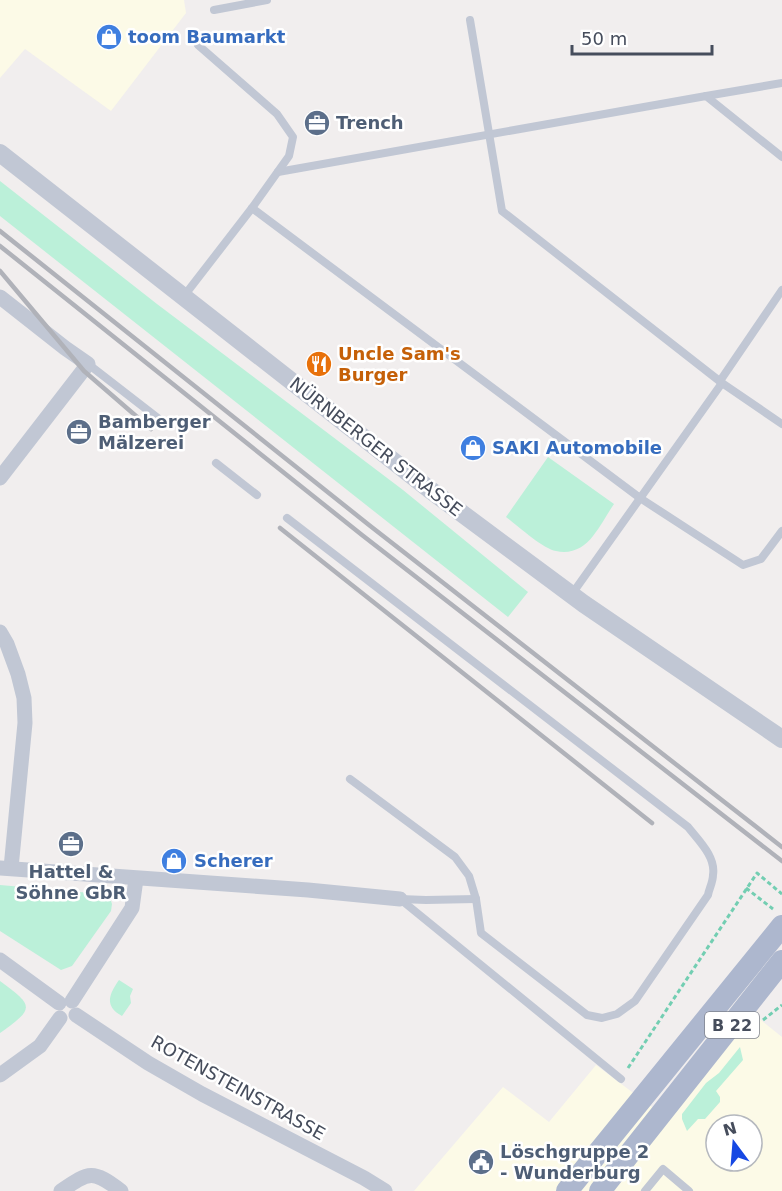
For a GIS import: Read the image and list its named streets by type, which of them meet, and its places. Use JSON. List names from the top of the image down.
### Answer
{
  "streets": {
    "main road": ["B 22"],
    "street": ["NÜRNBERGER STRASSE", "ROTENSTEINSTRASSE"]
  },
  "places": {
    "shop": ["toom Baumarkt", "SAKI Automobile", "Scherer"],
    "office": ["Trench", "Bamberger Mälzerei", "Hattel & Söhne GbR"],
    "restaurant": ["Uncle Sam's Burger"],
    "public building": ["Löschgruppe 2 - Wunderburg"]
  },
  "scale_bar": "50 m",
  "north": "top"
}
